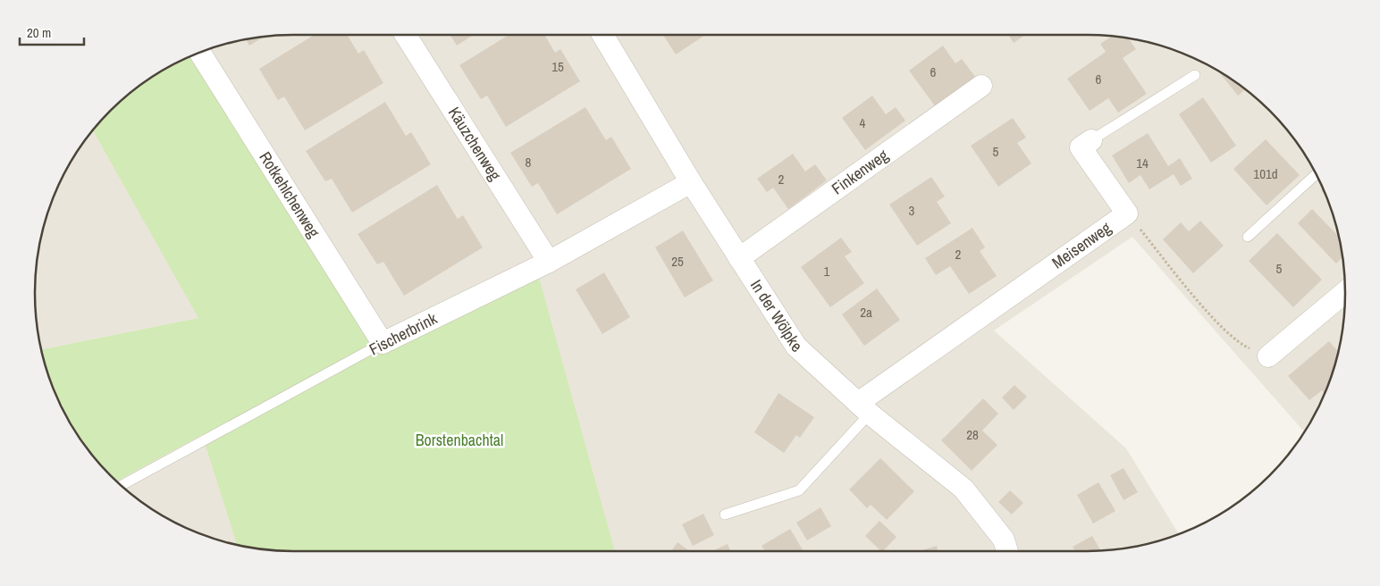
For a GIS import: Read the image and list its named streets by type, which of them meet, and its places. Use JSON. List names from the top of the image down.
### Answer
{
  "streets": {
    "street": [
      "Käuzchenweg",
      "Finkenweg",
      "Rotkehlchenweg",
      "Meisenweg",
      "In der Wölpke",
      "Fischerbrink"
    ]
  },
  "crossings": [
    ["Käuzchenweg", "Fischerbrink"],
    ["Finkenweg", "In der Wölpke"],
    ["Rotkehlchenweg", "Fischerbrink"],
    ["Meisenweg", "In der Wölpke"],
    ["In der Wölpke", "Fischerbrink"]
  ],
  "parks": ["Borstenbachtal"],
  "house_numbers": [
    "15",
    "6",
    "6",
    "4",
    "5",
    "8",
    "14",
    "101d",
    "2",
    "3",
    "2",
    "25",
    "5",
    "1",
    "2a",
    "28"
  ],
  "scale_bar": "20 m"
}
